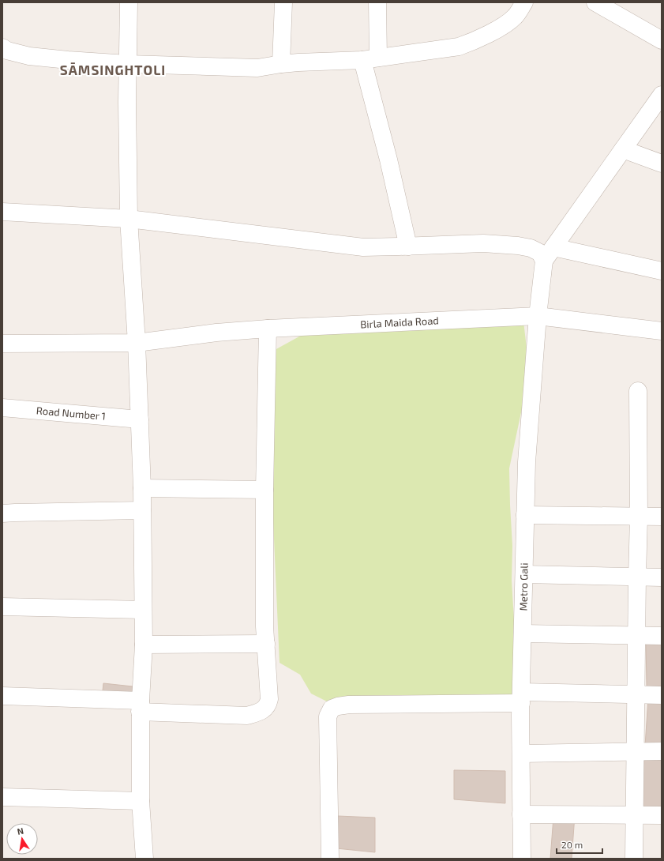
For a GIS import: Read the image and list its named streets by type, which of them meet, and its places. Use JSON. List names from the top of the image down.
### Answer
{
  "streets": {
    "street": ["Birla Maida Road", "Road Number 1", "Metro Gali"]
  },
  "crossings": [
    ["Birla Maida Road", "Metro Gali"]
  ],
  "districts": ["SĀMSINGHTOLI"],
  "scale_bar": "20 m",
  "north": "top"
}
